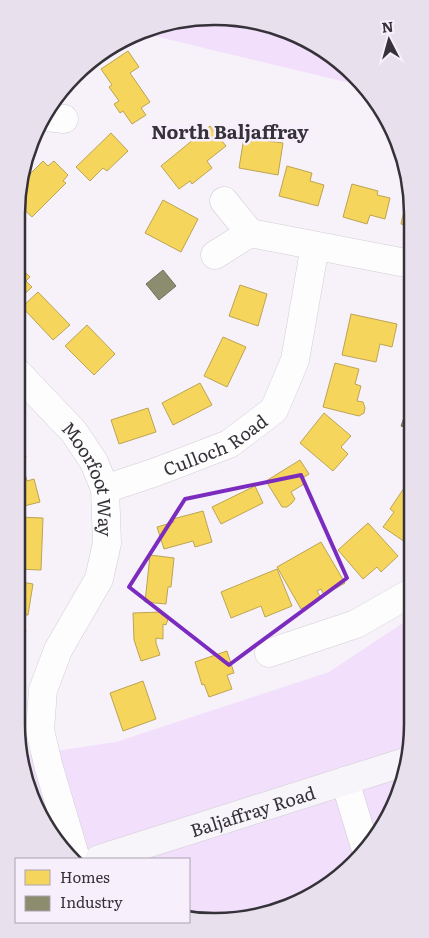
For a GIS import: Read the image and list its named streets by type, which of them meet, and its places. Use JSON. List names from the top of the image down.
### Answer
{
  "streets": {
    "main road": ["Baljaffray Road"],
    "street": ["Culloch Road", "Moorfoot Way"]
  },
  "crossings": [
    ["Culloch Road", "Moorfoot Way"]
  ],
  "districts": ["North Baljaffray"],
  "legend": ["Homes", "Industry"],
  "north": "top"
}
